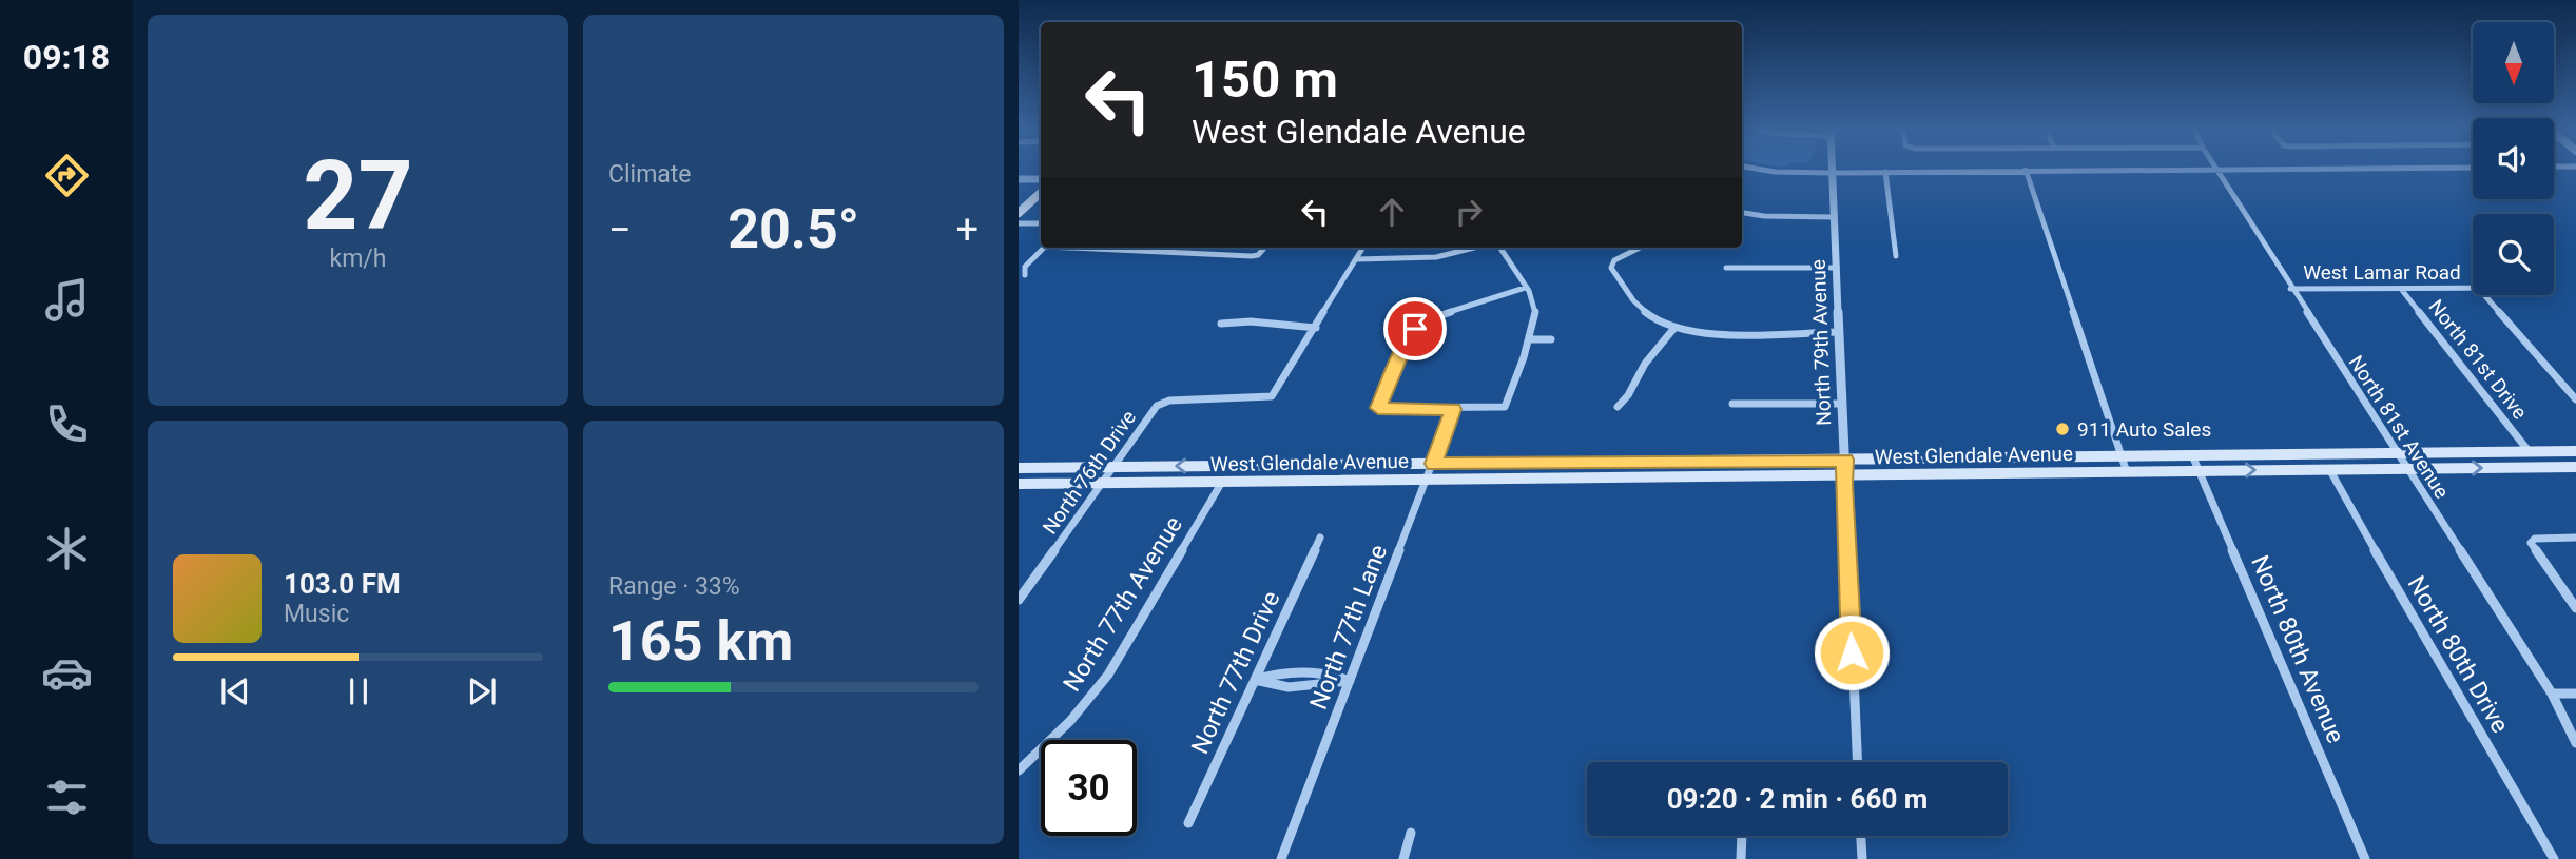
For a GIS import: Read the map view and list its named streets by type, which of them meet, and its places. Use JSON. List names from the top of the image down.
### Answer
{
  "streets": {
    "main road": ["West Glendale Avenue"],
    "street": [
      "West Lamar Road",
      "North 79th Avenue",
      "North 81st Drive",
      "North 81st Avenue",
      "North 76th Drive",
      "North 77th Avenue",
      "North 77th Lane",
      "North 80th Avenue",
      "North 80th Drive",
      "North 77th Drive"
    ]
  },
  "crossings": [
    ["West Lamar Road", "North 81st Drive"],
    ["West Lamar Road", "North 81st Avenue"],
    ["North 79th Avenue", "West Glendale Avenue"],
    ["North 81st Drive", "West Glendale Avenue"],
    ["North 81st Avenue", "West Glendale Avenue"],
    ["West Glendale Avenue", "North 76th Drive"],
    ["West Glendale Avenue", "North 77th Avenue"],
    ["West Glendale Avenue", "North 77th Lane"],
    ["West Glendale Avenue", "North 80th Avenue"],
    ["West Glendale Avenue", "North 80th Drive"]
  ],
  "places": ["911 Auto Sales"],
  "north": "bottom",
  "page": {
    "tabs": "09:18",
    "tile": [
      ["27", "km/h"],
      "Climate",
      ["Range · 33%", "165 km"]
    ],
    "turn": ["150 m", "West Glendale Avenue"],
    "heat": ["−", "20.5°", "+"],
    "song": ["103.0 FM", "Music"],
    "limit": "30",
    "trip": "09:20 · 2 min · 660 m"
  }
}
